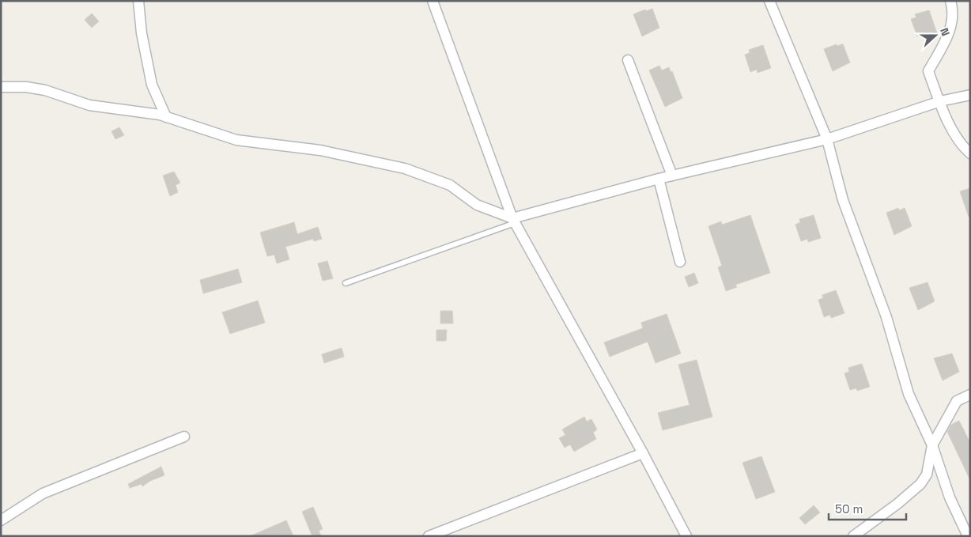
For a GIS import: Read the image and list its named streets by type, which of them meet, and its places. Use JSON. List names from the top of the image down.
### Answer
{
  "scale_bar": "50 m",
  "north": "right"
}
